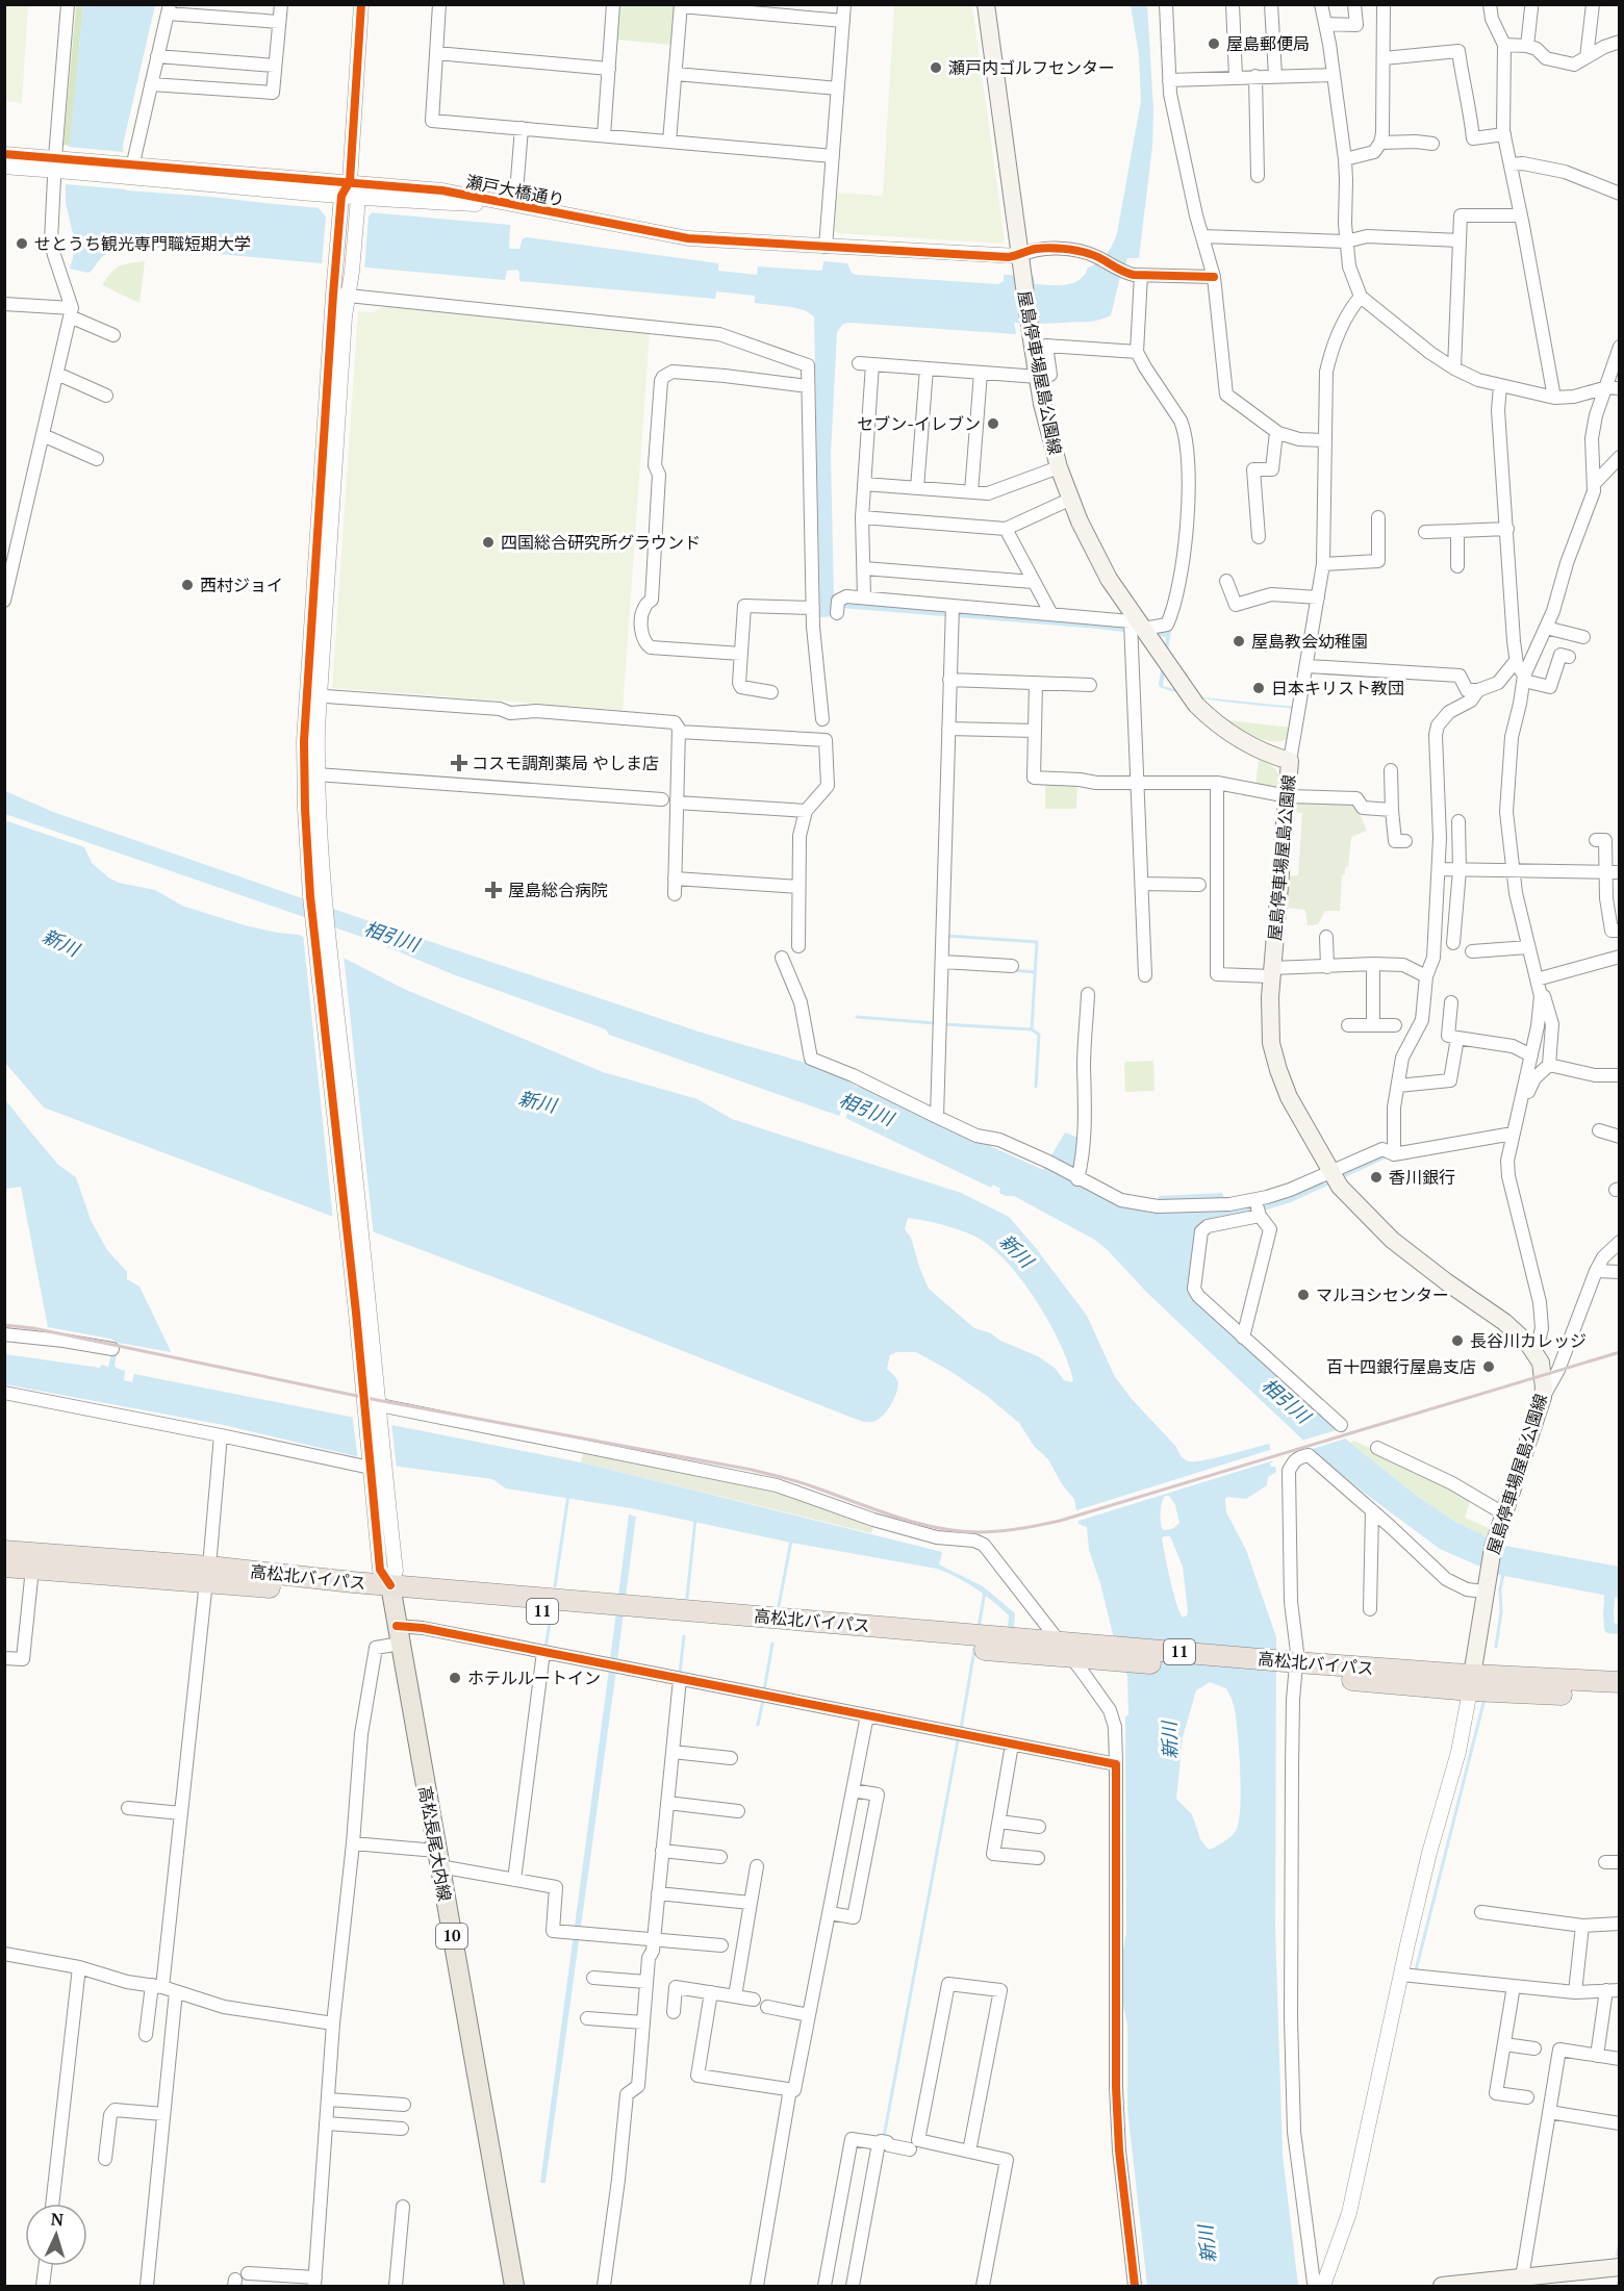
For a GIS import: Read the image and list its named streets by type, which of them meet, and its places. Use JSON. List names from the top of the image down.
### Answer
{
  "streets": {
    "highway": ["高松北バイパス", "11"],
    "main road": ["屋島停車場屋島公園線", "高松長尾大内線", "10"],
    "street": ["瀬戸大橋通り"]
  },
  "crossings": [
    ["瀬戸大橋通り", "屋島停車場屋島公園線"],
    ["屋島停車場屋島公園線", "高松北バイパス"],
    ["高松北バイパス", "高松長尾大内線"]
  ],
  "water": ["相引川", "新川"],
  "places": {
    "other": [
      "屋島郵便局",
      "瀬戸内ゴルフセンター",
      "せとうち観光専門職短期大学",
      "セブン-イレブン",
      "四国総合研究所グラウンド",
      "西村ジョイ",
      "屋島教会幼稚園",
      "日本キリスト教団",
      "香川銀行",
      "マルヨシセンター",
      "長谷川カレッジ",
      "百十四銀行屋島支店",
      "ホテルルートイン"
    ],
    "health": ["コスモ調剤薬局 やしま店", "屋島総合病院"]
  },
  "north": "top"
}
